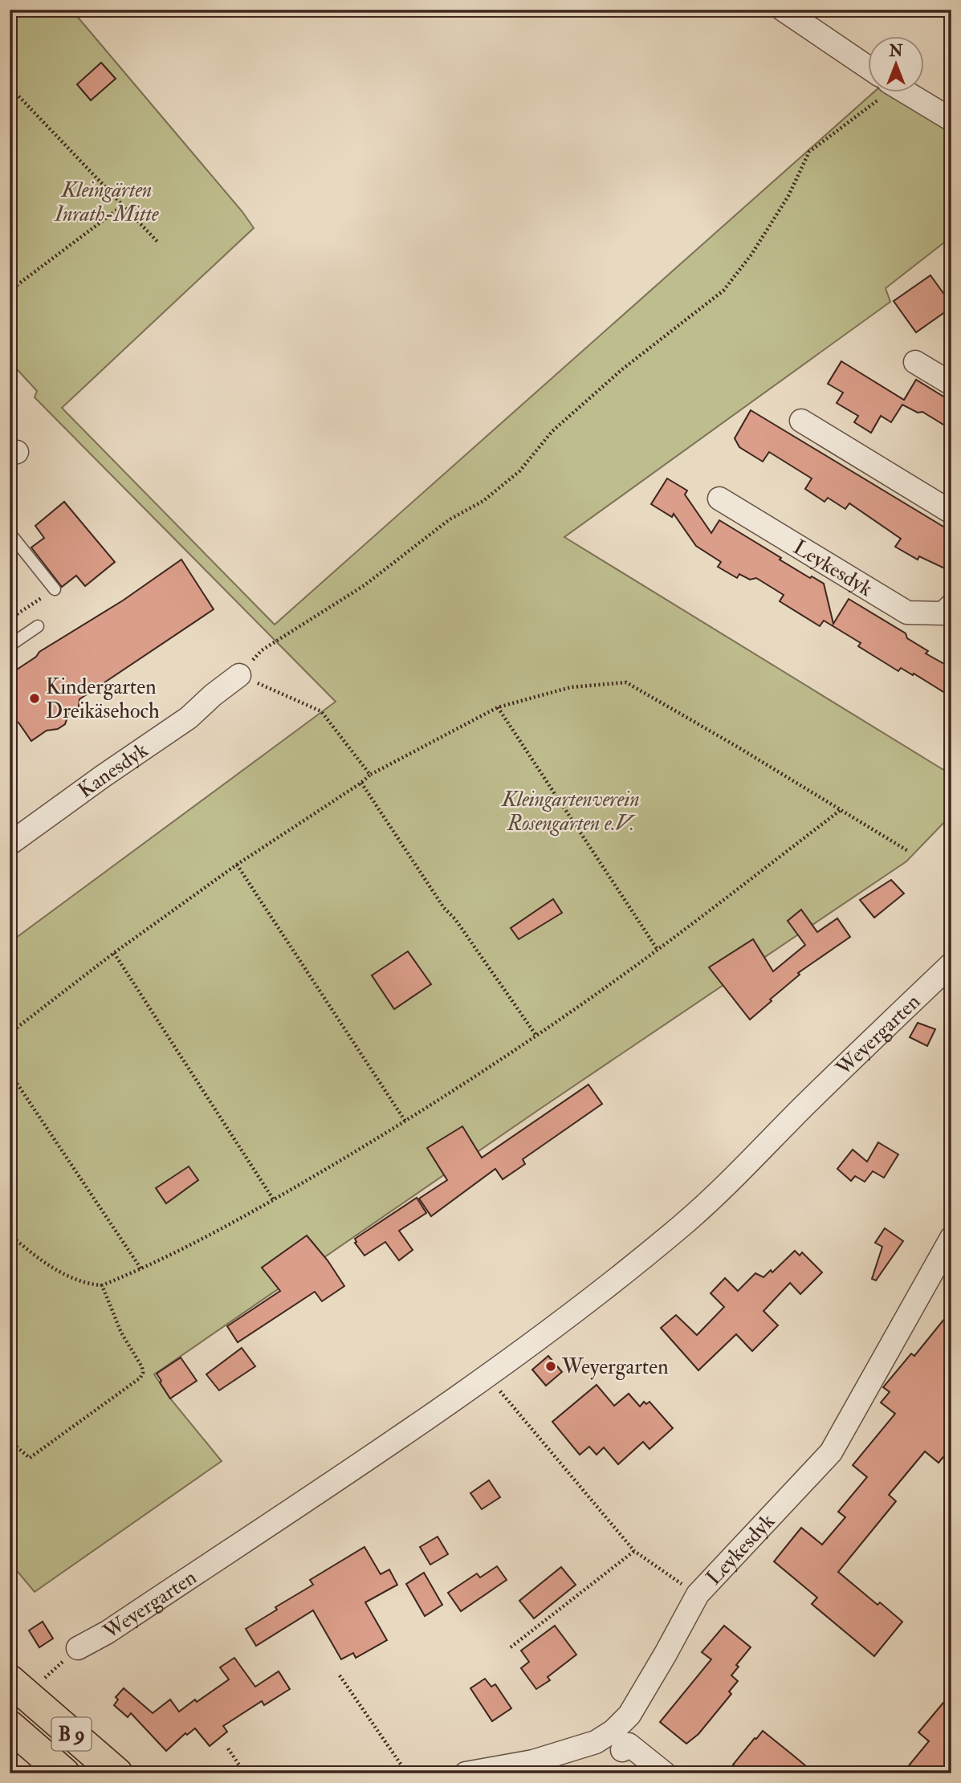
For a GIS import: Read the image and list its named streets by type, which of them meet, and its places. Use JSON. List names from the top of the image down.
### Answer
{
  "streets": {
    "main road": ["B 9"],
    "street": ["Leykesdyk", "Kanesdyk", "Weyergarten"]
  },
  "parks": ["Kleingärten Inrath-Mitte", "Kleingartenverein Rosengarten e.V."],
  "places": ["Kindergarten Dreikäsehoch", "Weyergarten"],
  "north": "top"
}
